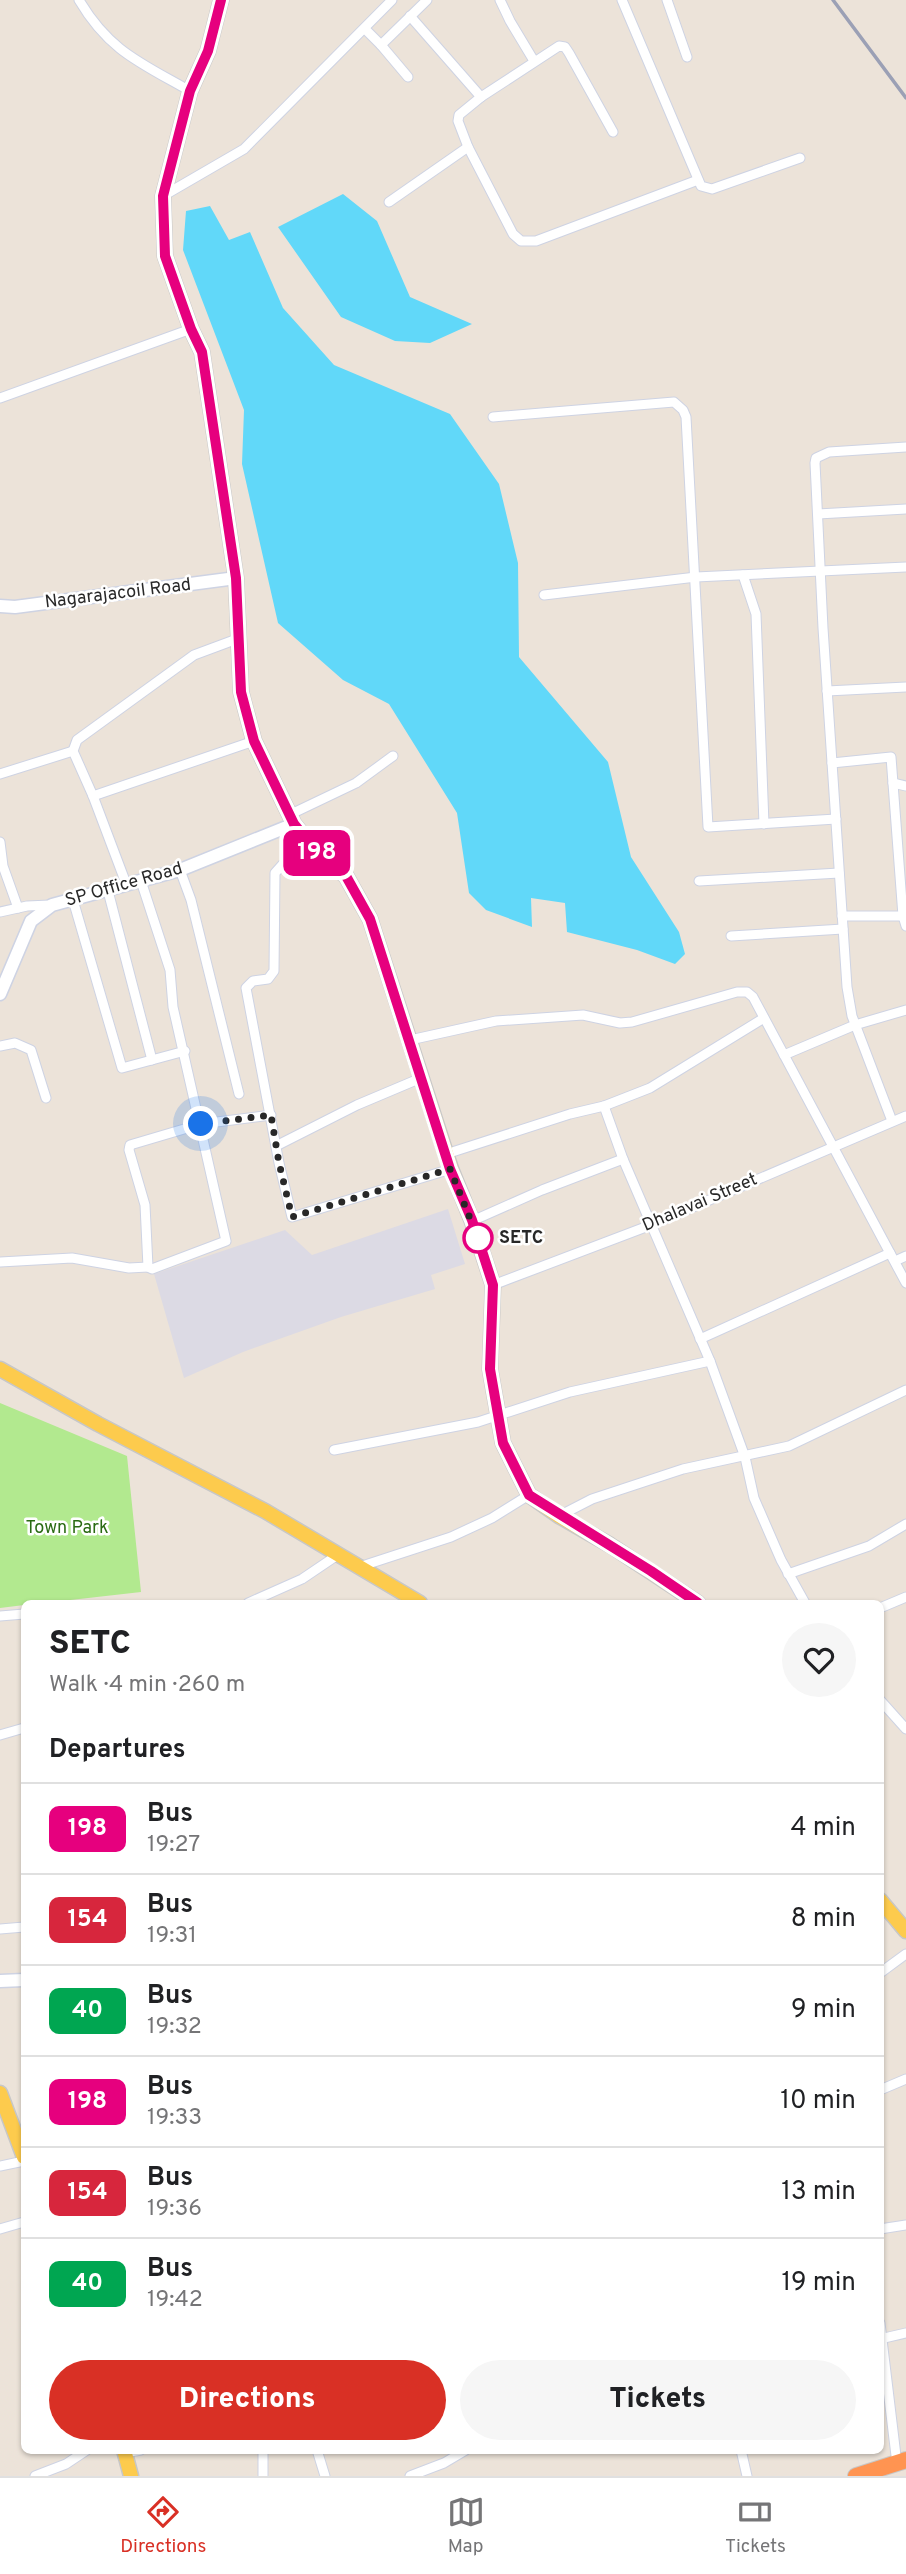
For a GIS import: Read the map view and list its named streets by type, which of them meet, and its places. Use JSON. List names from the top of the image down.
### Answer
{
  "streets": {
    "street": ["Nagarajacoil Road", "SP Office Road", "Dhalavai Street"]
  },
  "parks": ["Town Park"],
  "places": ["SETC"],
  "lines": ["bus line 198"],
  "page": {
    "on_map": "198",
    "heading": [
      ["SETC", "Walk · 4 min · 260 m"],
      "Departures"
    ],
    "list": [
      {
        "mark": "198",
        "name": "Bus",
        "note": "19:27",
        "value": "4 min"
      },
      {
        "mark": "154",
        "name": "Bus",
        "note": "19:31",
        "value": "8 min"
      },
      {
        "mark": "40",
        "name": "Bus",
        "note": "19:32",
        "value": "9 min"
      },
      {
        "mark": "198",
        "name": "Bus",
        "note": "19:33",
        "value": "10 min"
      },
      {
        "mark": "154",
        "name": "Bus",
        "note": "19:36",
        "value": "13 min"
      },
      {
        "mark": "40",
        "name": "Bus",
        "note": "19:42",
        "value": "19 min"
      }
    ],
    "buttons": ["Directions", "Tickets"],
    "tabs": ["Directions", "Map", "Tickets"]
  }
}
